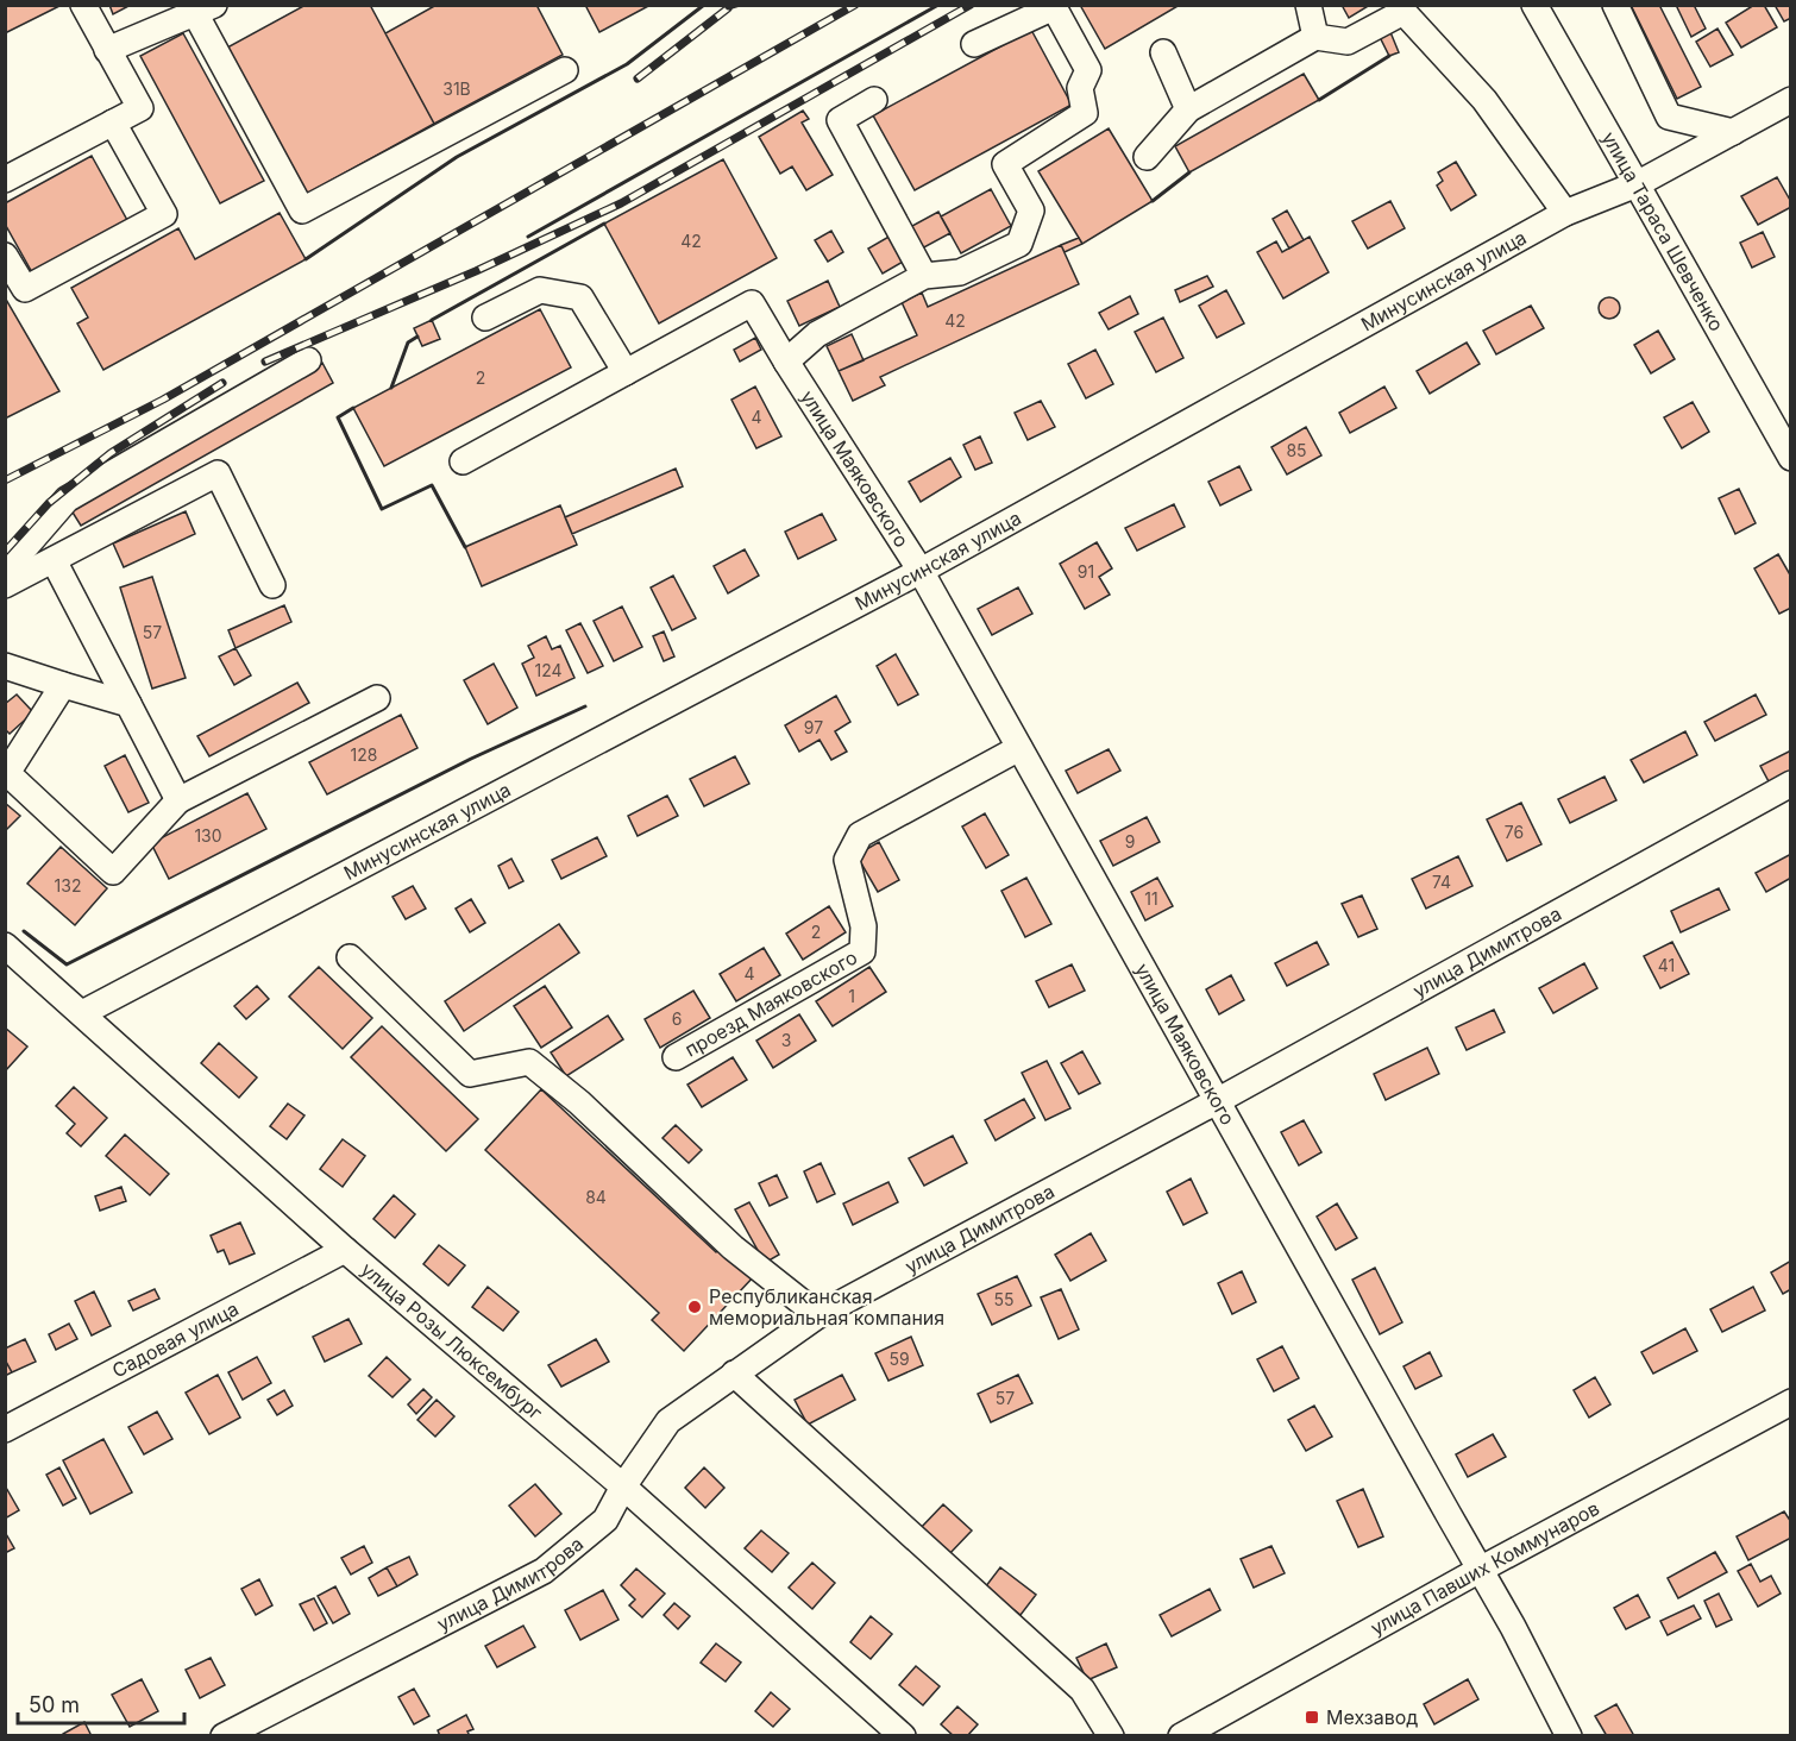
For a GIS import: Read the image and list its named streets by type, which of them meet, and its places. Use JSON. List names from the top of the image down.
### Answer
{
  "streets": {
    "street": [
      "улица Тараса Шевченко",
      "Минусинская улица",
      "улица Маяковского",
      "улица Димитрова",
      "проезд Маяковского",
      "Садовая улица",
      "улица Розы Люксембург",
      "улица Павших Коммунаров"
    ]
  },
  "crossings": [
    ["улица Тараса Шевченко", "Минусинская улица"],
    ["Минусинская улица", "улица Маяковского"],
    ["Минусинская улица", "улица Розы Люксембург"],
    ["улица Маяковского", "улица Димитрова"],
    ["улица Маяковского", "проезд Маяковского"],
    ["улица Маяковского", "улица Павших Коммунаров"],
    ["улица Димитрова", "улица Розы Люксембург"],
    ["Садовая улица", "улица Розы Люксембург"]
  ],
  "places": {
    "other": ["Республиканская мемориальная компания"],
    "transit": ["Мехзавод"]
  },
  "house_numbers": [
    "31В",
    "42",
    "42",
    "2",
    "4",
    "85",
    "91",
    "57",
    "124",
    "97",
    "128",
    "76",
    "130",
    "9",
    "74",
    "132",
    "11",
    "2",
    "41",
    "4",
    "1",
    "6",
    "3",
    "84",
    "55",
    "59",
    "57"
  ],
  "scale_bar": "50 m"
}
